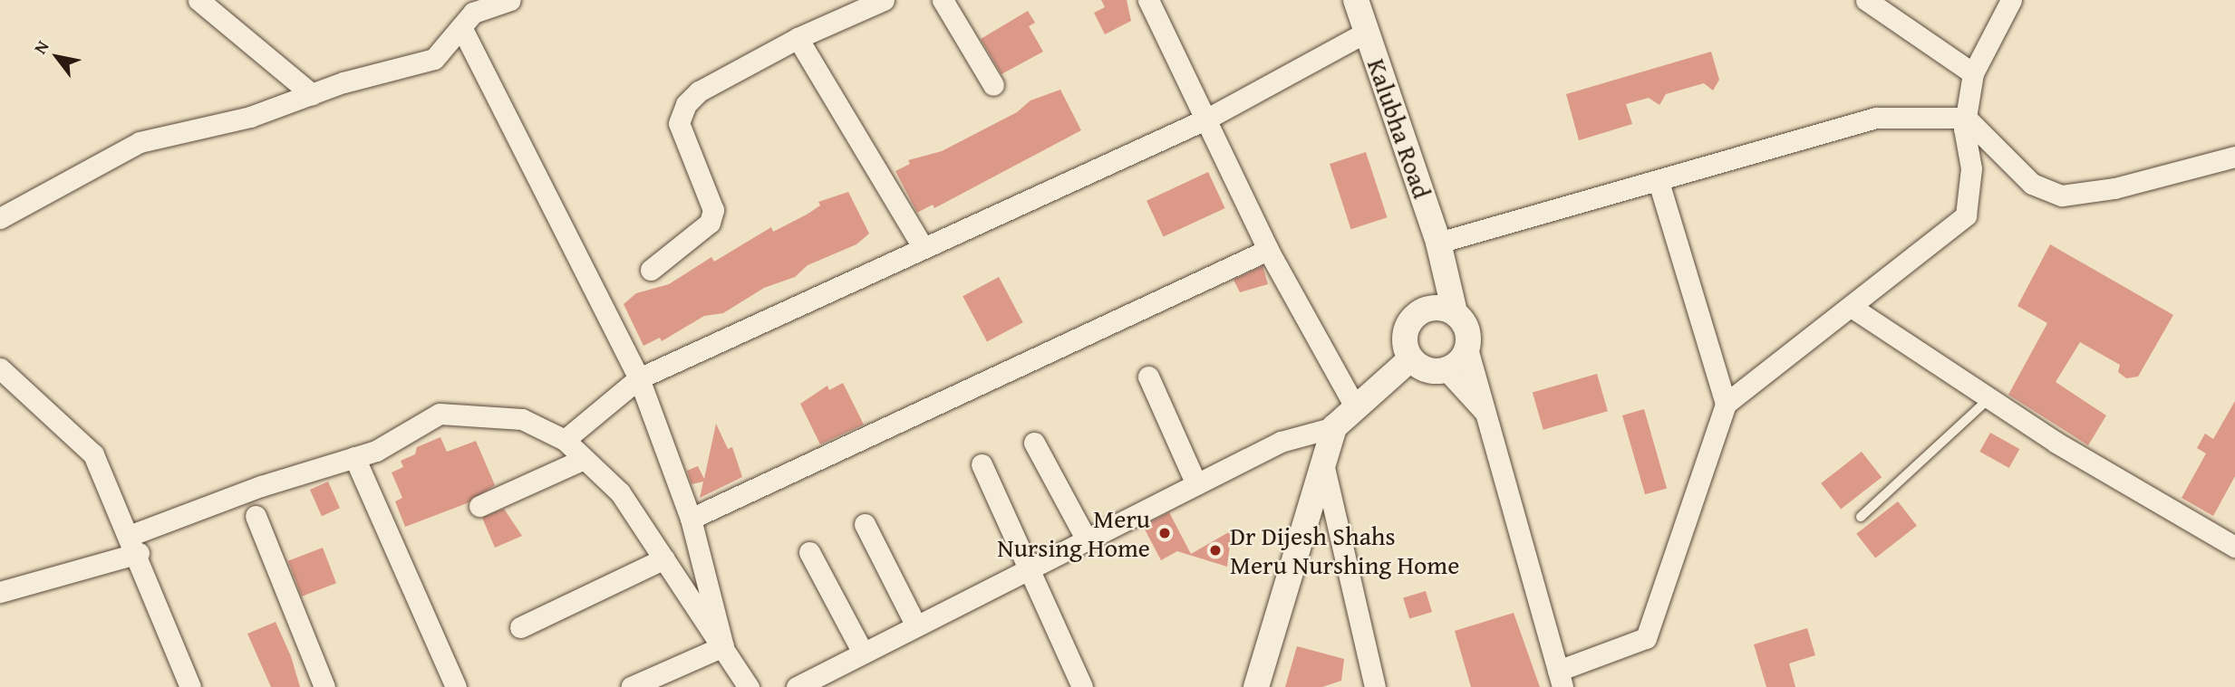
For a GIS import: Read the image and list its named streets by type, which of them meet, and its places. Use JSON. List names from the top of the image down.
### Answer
{
  "streets": {
    "street": ["Kalubha Road"]
  },
  "places": ["Meru Nursing Home", "Dr Dijesh Shahs Meru Nurshing Home"],
  "north": "top left"
}
